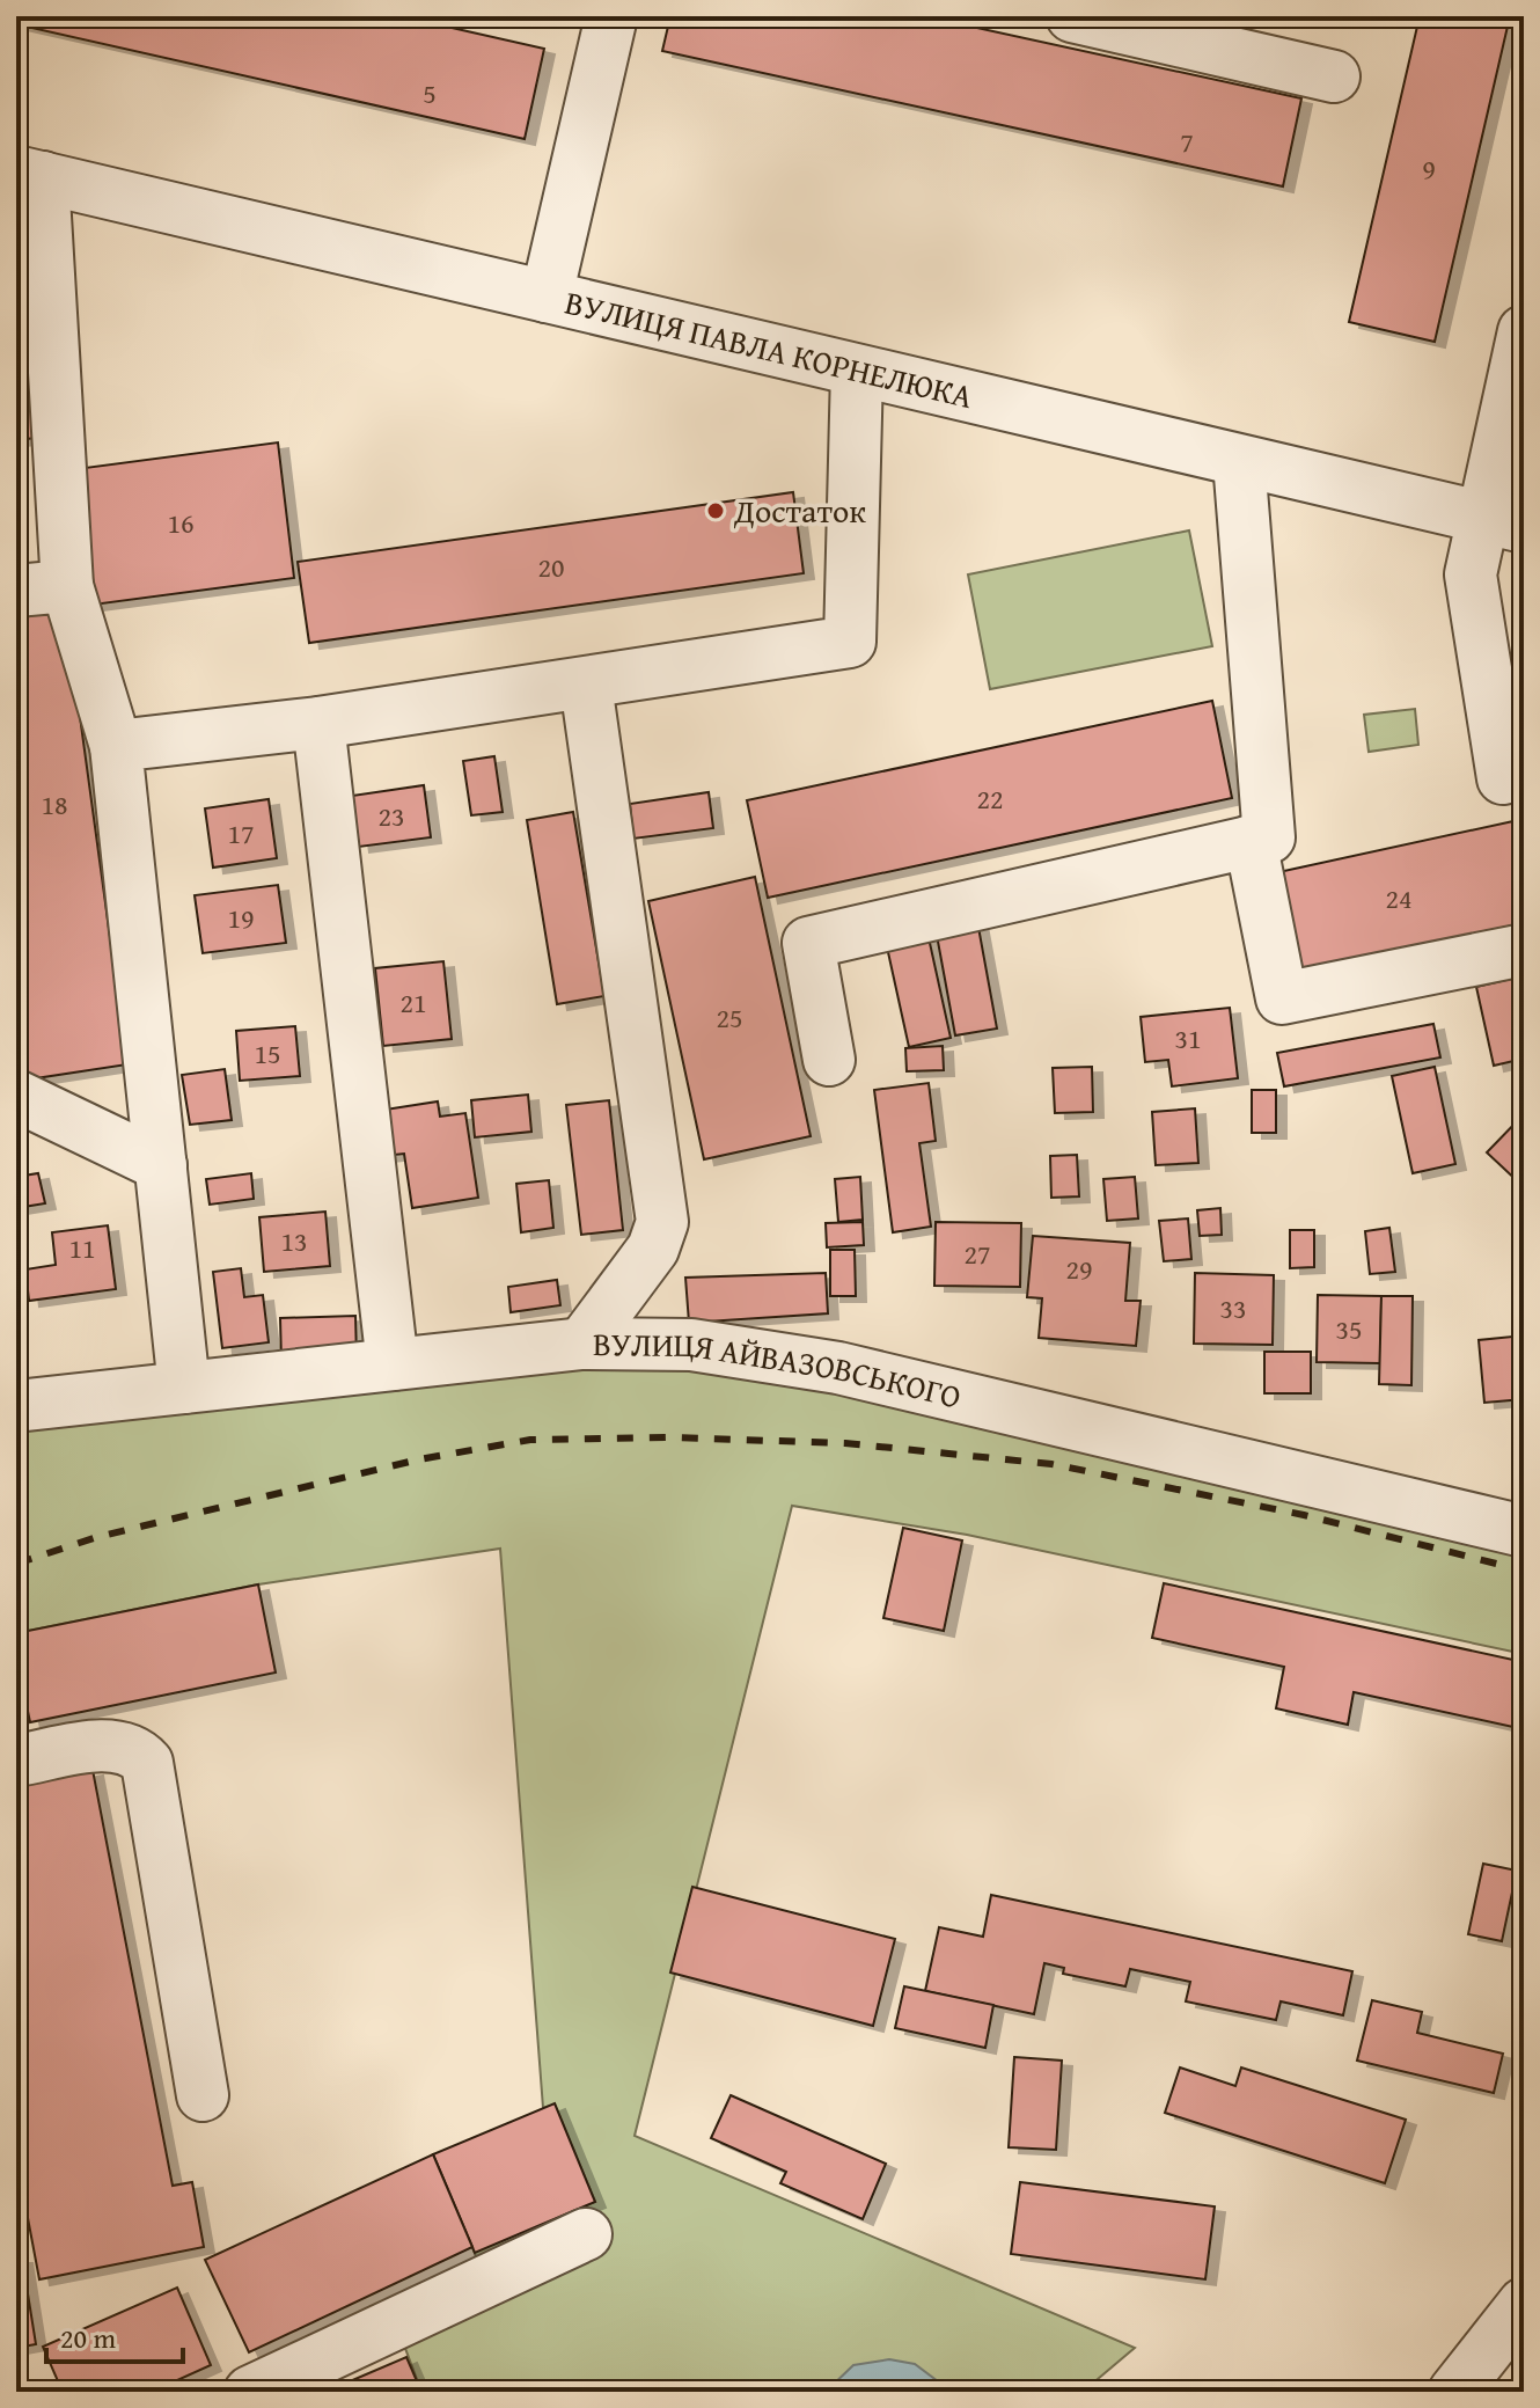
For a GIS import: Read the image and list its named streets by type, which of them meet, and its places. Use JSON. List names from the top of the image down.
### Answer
{
  "streets": {
    "street": ["ВУЛИЦЯ ПАВЛА КОРНЕЛЮКА", "ВУЛИЦЯ АЙВАЗОВСЬКОГО"]
  },
  "places": ["Достаток"],
  "house_numbers": [
    "5",
    "7",
    "9",
    "16",
    "20",
    "22",
    "18",
    "23",
    "17",
    "24",
    "19",
    "21",
    "25",
    "31",
    "15",
    "13",
    "11",
    "27",
    "29",
    "33",
    "35"
  ],
  "scale_bar": "20 m"
}
